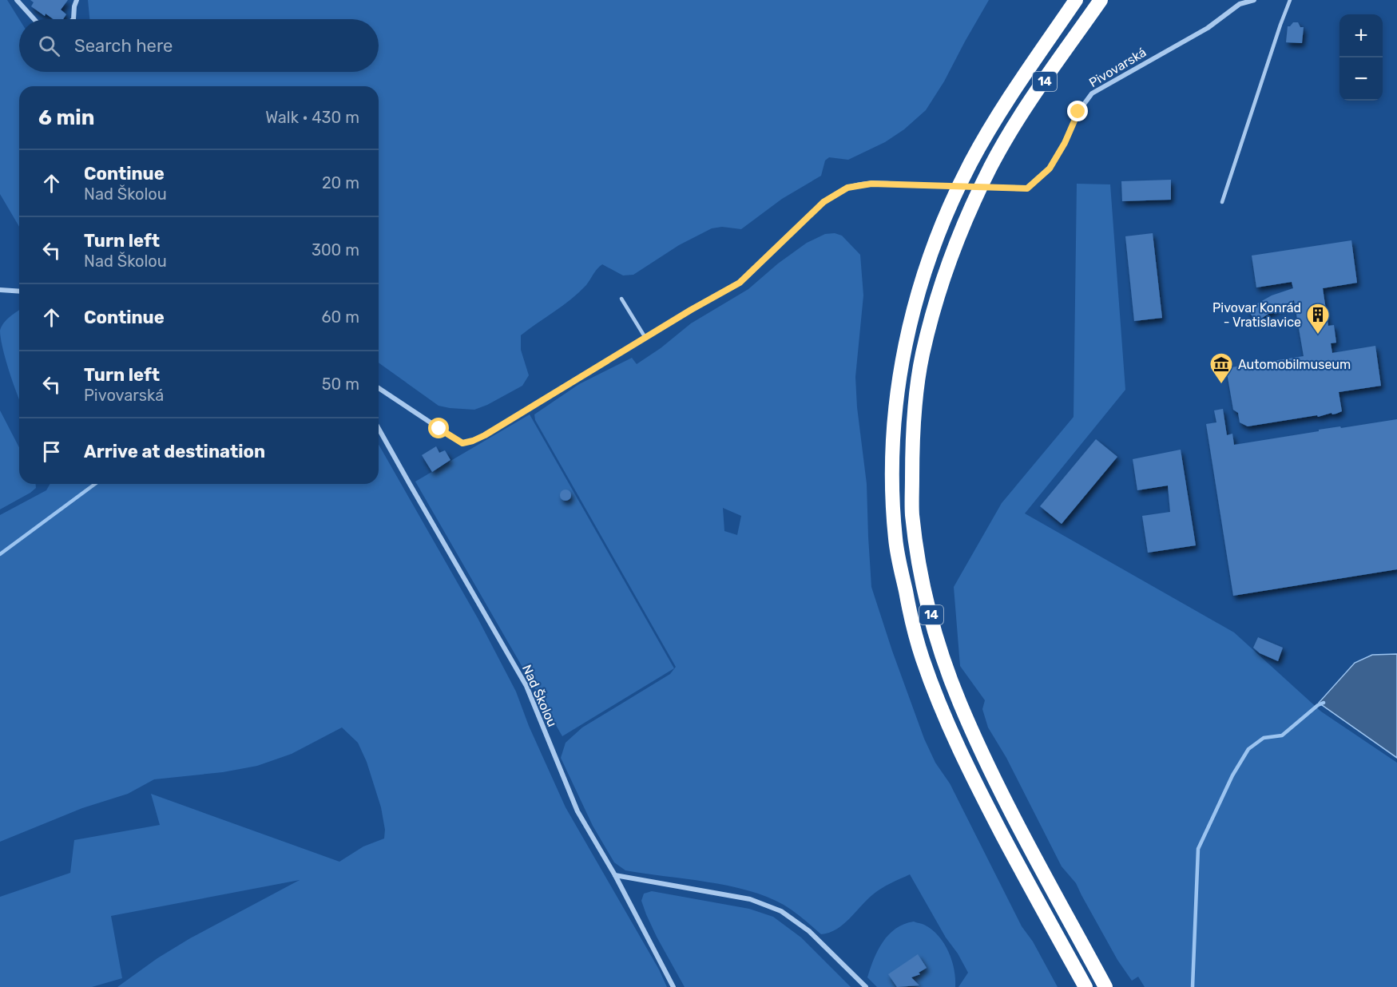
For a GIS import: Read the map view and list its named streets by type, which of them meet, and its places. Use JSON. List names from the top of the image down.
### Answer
{
  "streets": {
    "highway": ["14"],
    "street": ["Pivovarská", "Nad Školou"]
  },
  "places": {
    "building": ["Pivovar Konrád - Vratislavice"],
    "museum": ["Automobilmuseum"]
  },
  "page": {
    "map_buttons": ["+", "−"],
    "search": "Search here",
    "heading": ["6 min", "Walk · 430 m"],
    "list": [
      ["Continue", "Nad Školou", "20 m"],
      ["Turn left", "Nad Školou", "300 m"],
      ["Continue", "60 m"],
      ["Turn left", "Pivovarská", "50 m"],
      "Arrive at destination"
    ]
  }
}
